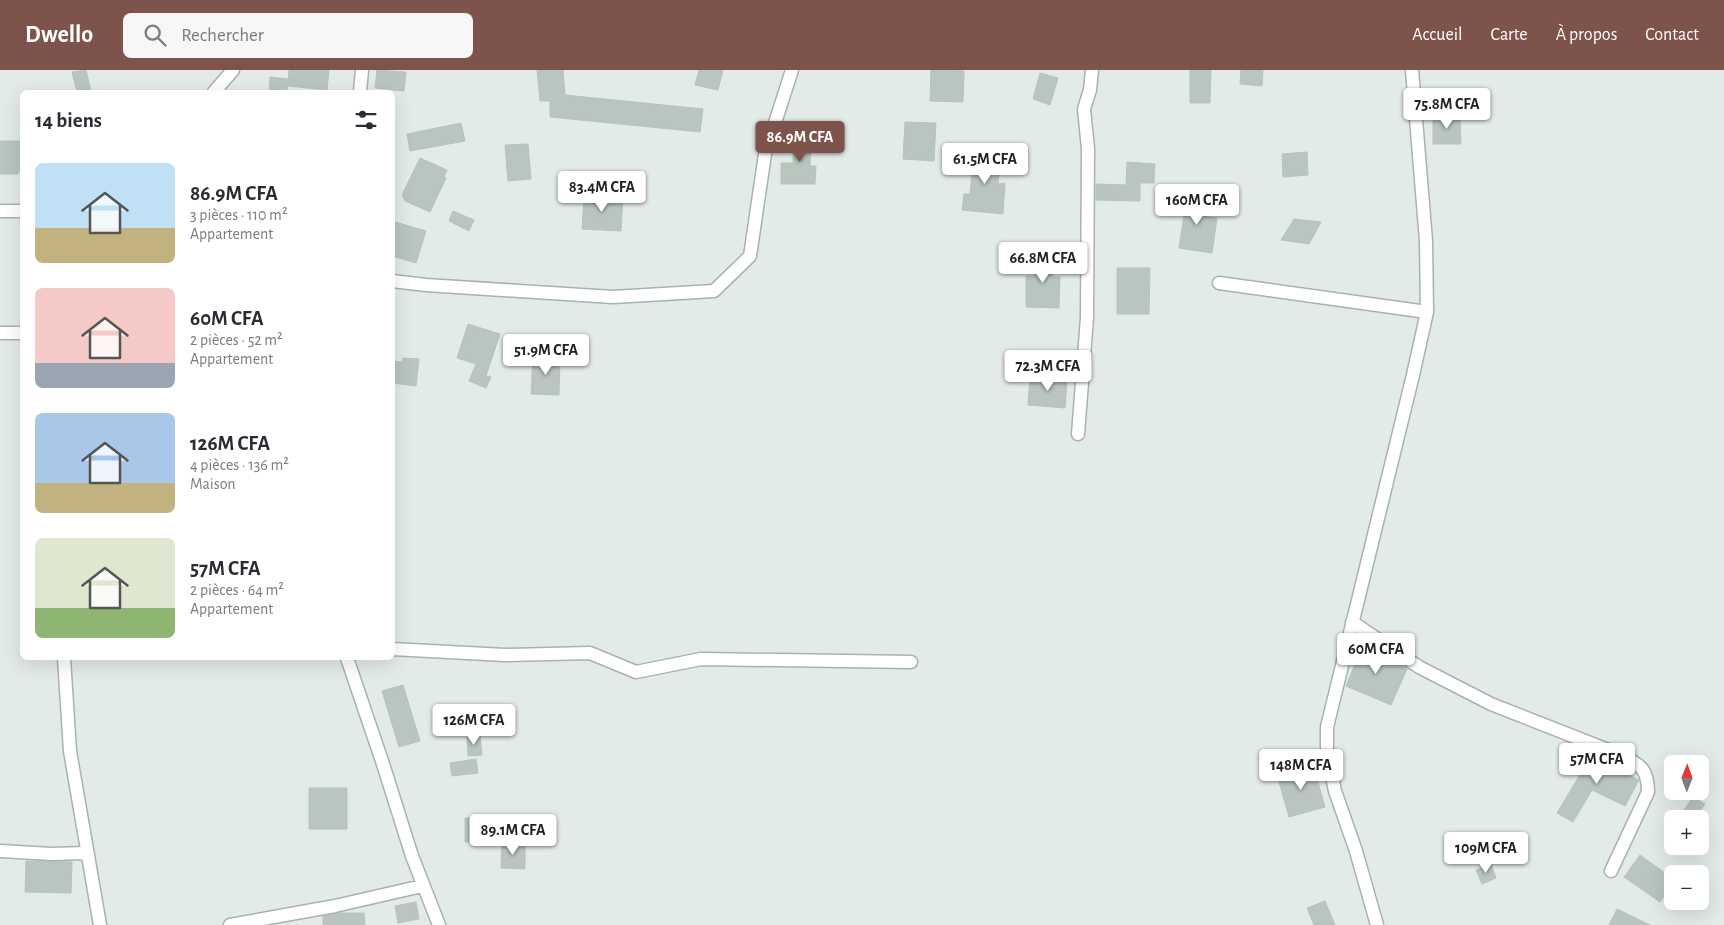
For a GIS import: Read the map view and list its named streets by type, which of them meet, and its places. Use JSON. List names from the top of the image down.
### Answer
{
  "north": "top",
  "page": {
    "header": "Dwello",
    "search": "Rechercher",
    "nav": [
      "Accueil",
      "Carte",
      "À propos",
      "Contact"
    ],
    "price": [
      "75.8M CFA",
      "86.9M CFA",
      "61.5M CFA",
      "83.4M CFA",
      "160M CFA",
      "66.8M CFA",
      "51.9M CFA",
      "72.3M CFA",
      "60M CFA",
      "126M CFA",
      "57M CFA",
      "148M CFA",
      "89.1M CFA",
      "109M CFA"
    ],
    "heading": "14 biens",
    "list": [
      {
        "name": "86.9M CFA",
        "note": "3 pièces · 110 m² · Appartement"
      },
      {
        "name": "60M CFA",
        "note": "2 pièces · 52 m² · Appartement"
      },
      {
        "name": "126M CFA",
        "note": "4 pièces · 136 m² · Maison"
      },
      {
        "name": "57M CFA",
        "note": "2 pièces · 64 m² · Appartement"
      }
    ],
    "map_buttons": ["+", "−"]
  }
}
